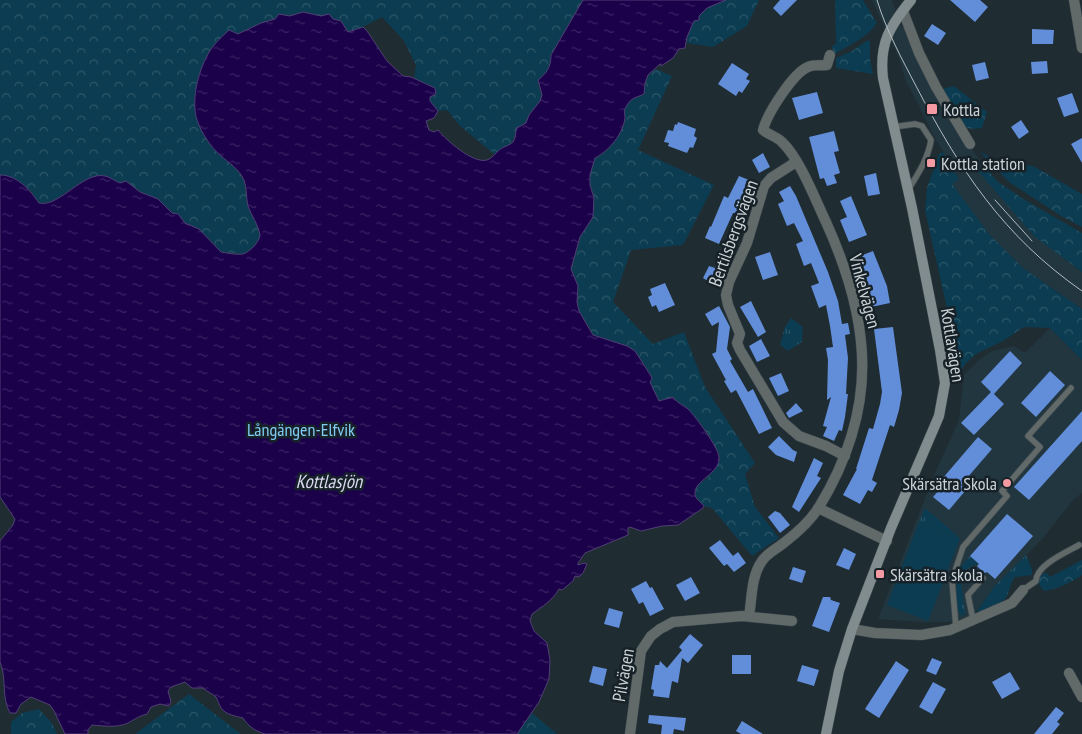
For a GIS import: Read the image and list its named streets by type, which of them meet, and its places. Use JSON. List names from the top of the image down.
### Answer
{
  "streets": {
    "street": [
      "Bertilsbergsvägen",
      "Vinkelvägen",
      "Kottlavägen",
      "Pilvägen"
    ]
  },
  "crossings": [
    ["Bertilsbergsvägen", "Vinkelvägen"]
  ],
  "water": ["Kottlasjön"],
  "parks": ["Långängen-Elfvik"],
  "places": {
    "transit": ["Kottla", "Kottla station", "Skärsätra skola"],
    "other": ["Skärsätra Skola"]
  }
}
